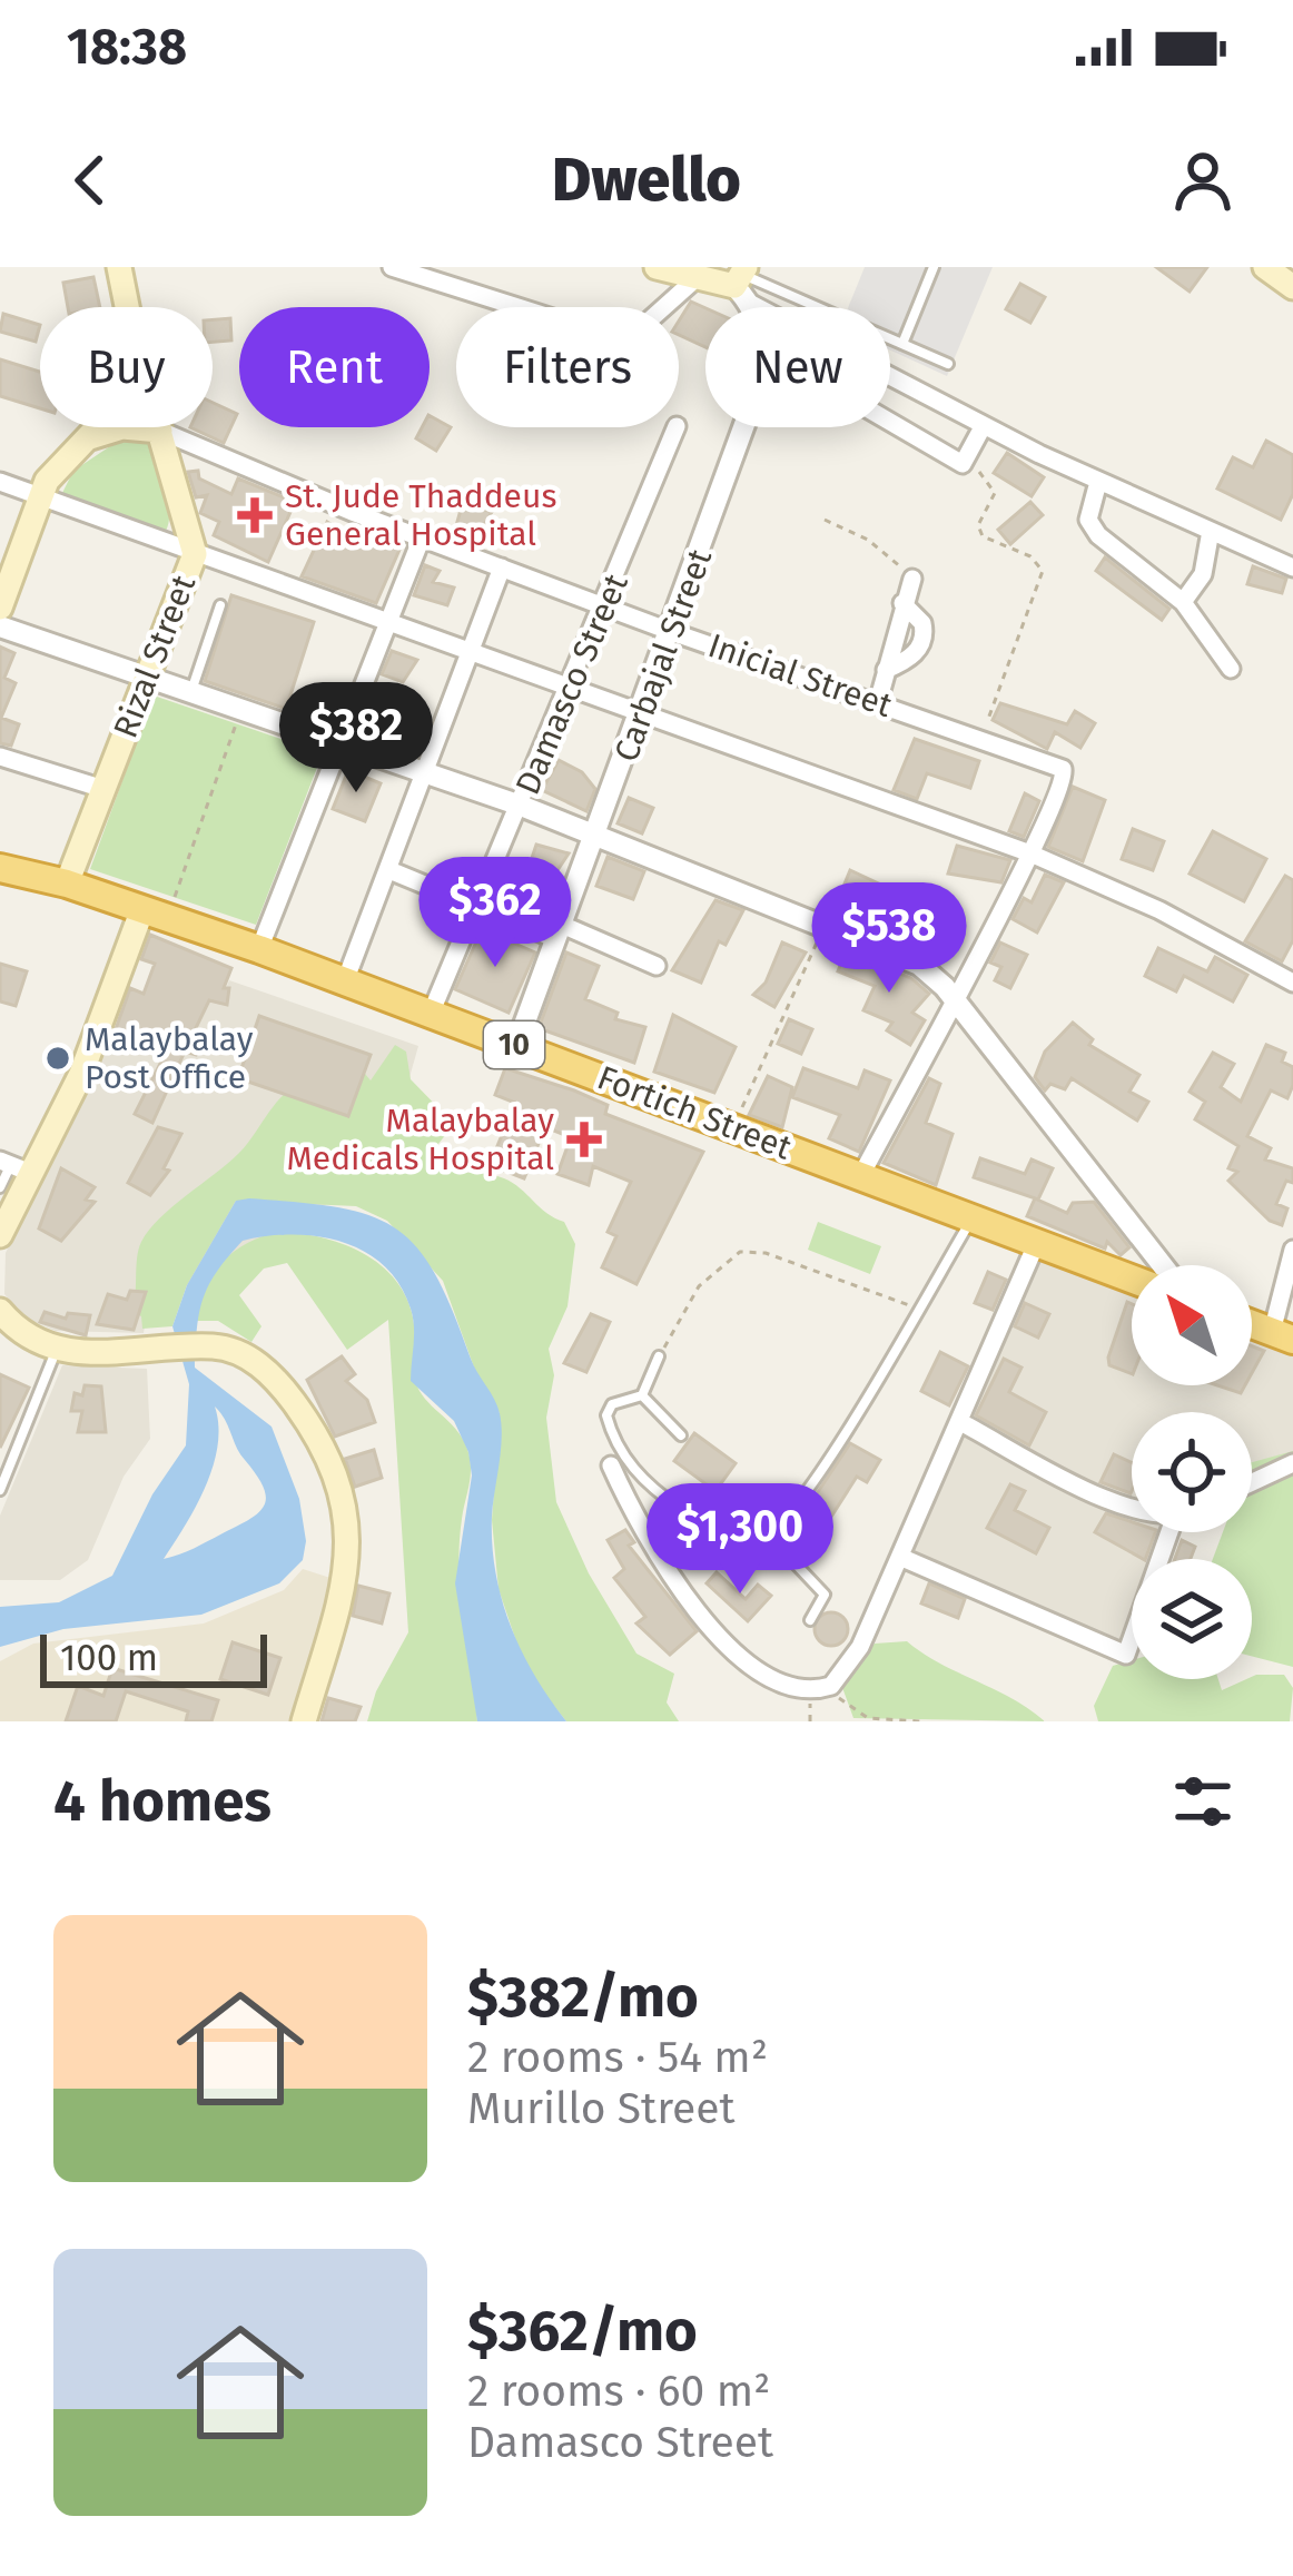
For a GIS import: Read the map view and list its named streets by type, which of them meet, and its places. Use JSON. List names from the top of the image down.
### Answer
{
  "streets": {
    "highway": ["10", "Fortich Street"],
    "main road": ["Rizal Street"],
    "street": ["Carbajal Street", "Inicial Street", "Damasco Street"]
  },
  "crossings": [
    ["Carbajal Street", "Inicial Street"],
    ["Carbajal Street", "Fortich Street"],
    ["Rizal Street", "Inicial Street"],
    ["Rizal Street", "Fortich Street"],
    ["Inicial Street", "Damasco Street"],
    ["Damasco Street", "Fortich Street"]
  ],
  "places": {
    "health": ["St. Jude Thaddeus General Hospital", "Malaybalay Medicals Hospital"],
    "other": ["Malaybalay Post Office"]
  },
  "scale_bar": "100 m",
  "north": "top left",
  "page": {
    "status": "18:38",
    "header": "Dwello",
    "chip": [
      "Buy",
      "Rent",
      "Filters",
      "New"
    ],
    "price": [
      "$382",
      "$362",
      "$538",
      "$1,300"
    ],
    "scale": "100 m",
    "heading": "4 homes",
    "list": [
      {
        "name": "$382/mo",
        "note": "2 rooms · 54 m² · Murillo Street"
      },
      {
        "name": "$362/mo",
        "note": "2 rooms · 60 m² · Damasco Street"
      }
    ]
  }
}
